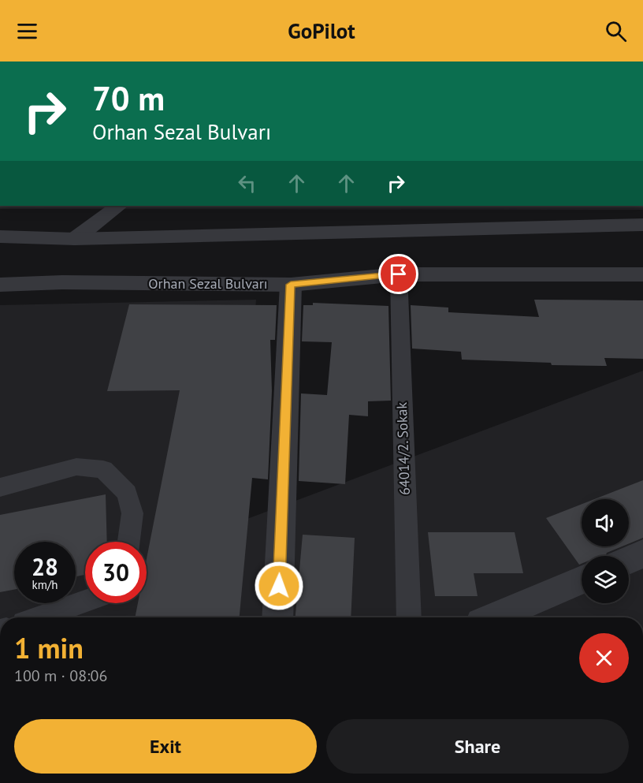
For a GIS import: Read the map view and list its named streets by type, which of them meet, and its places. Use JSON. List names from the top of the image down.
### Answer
{
  "streets": {
    "street": ["Orhan Sezal Bulvarı"],
    "lane": ["64014/2. Sokak"]
  },
  "crossings": [
    ["Orhan Sezal Bulvarı", "64014/2. Sokak"]
  ],
  "page": {
    "header": "GoPilot",
    "turn": ["70 m", "Orhan Sezal Bulvarı"],
    "speed": "28 km/h",
    "limit": "30",
    "heading": ["1 min", "100 m · 08:06"],
    "buttons": ["Exit", "Share"]
  }
}
